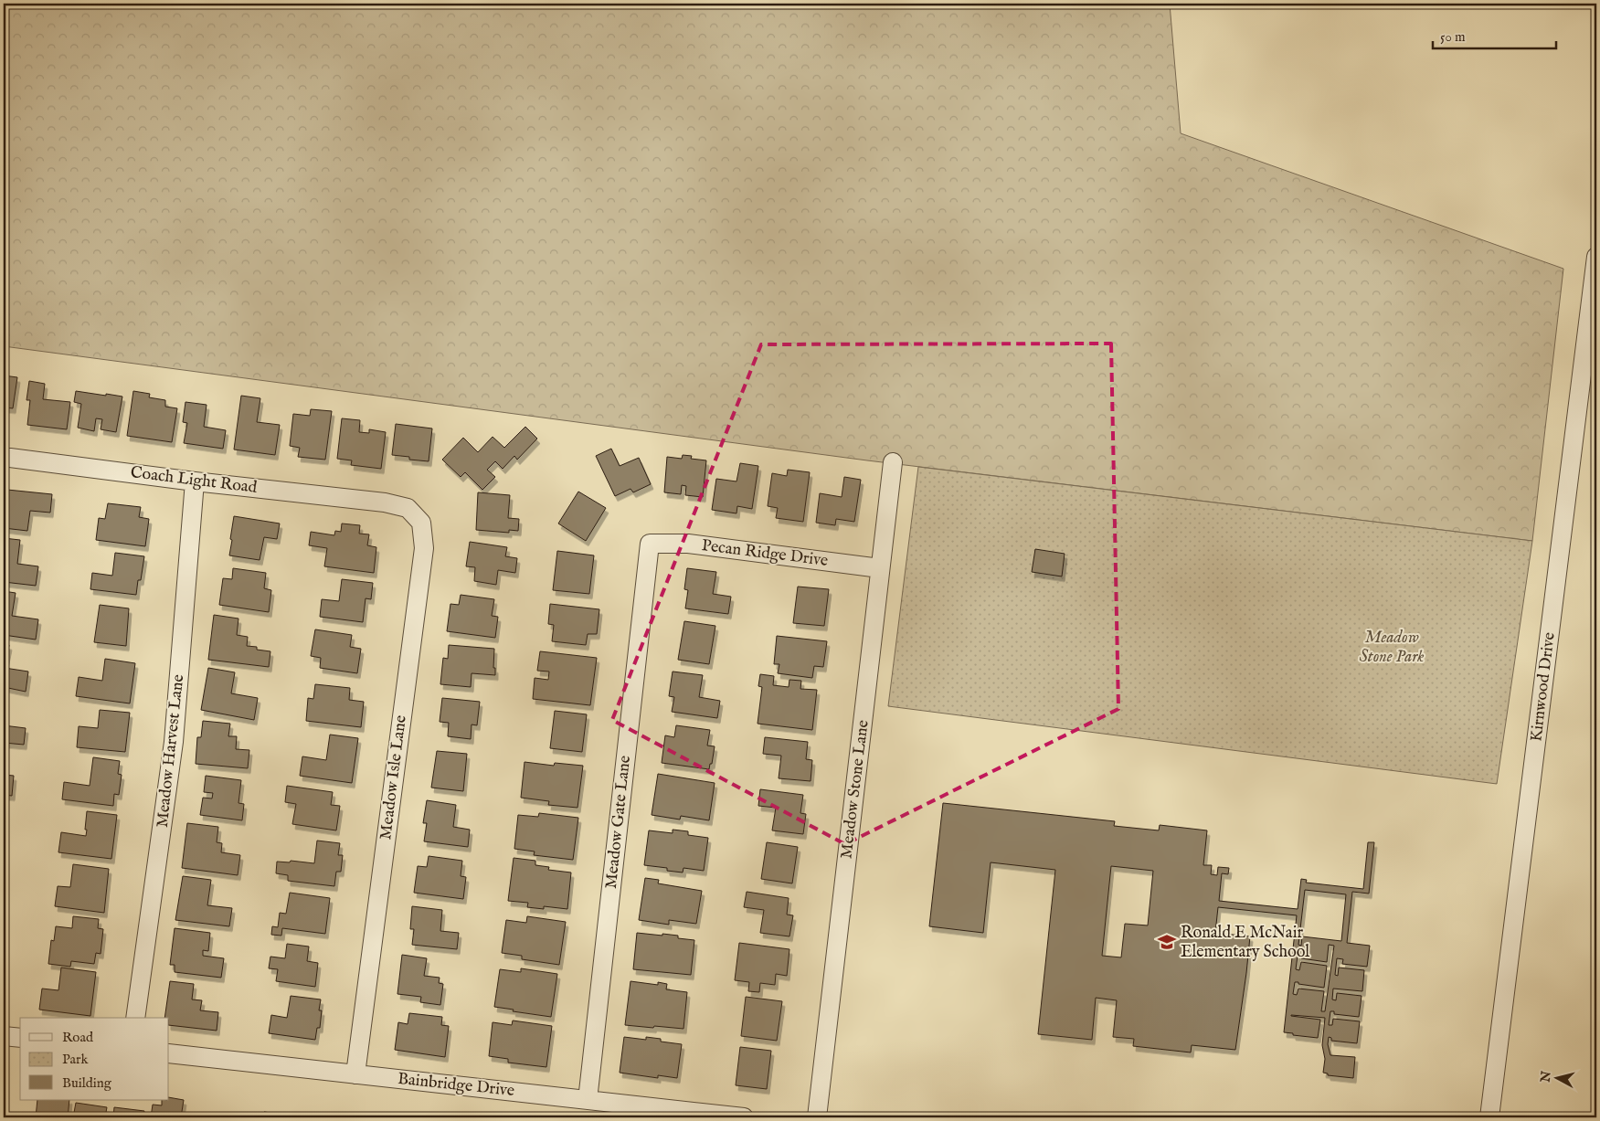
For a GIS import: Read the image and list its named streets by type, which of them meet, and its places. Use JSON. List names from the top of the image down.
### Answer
{
  "streets": {
    "street": [
      "Coach Light Road",
      "Pecan Ridge Drive",
      "Kirnwood Drive",
      "Meadow Harvest Lane",
      "Meadow Isle Lane",
      "Meadow Stone Lane",
      "Meadow Gate Lane",
      "Bainbridge Drive"
    ]
  },
  "crossings": [
    ["Coach Light Road", "Meadow Harvest Lane"],
    ["Coach Light Road", "Meadow Isle Lane"],
    ["Pecan Ridge Drive", "Meadow Stone Lane"],
    ["Pecan Ridge Drive", "Meadow Gate Lane"],
    ["Meadow Isle Lane", "Bainbridge Drive"],
    ["Meadow Gate Lane", "Bainbridge Drive"]
  ],
  "parks": ["Meadow Stone Park"],
  "places": {
    "school or university": ["Ronald E McNair Elementary School"]
  },
  "legend": ["Road", "Park", "Building"],
  "scale_bar": "50 m",
  "north": "left"
}
